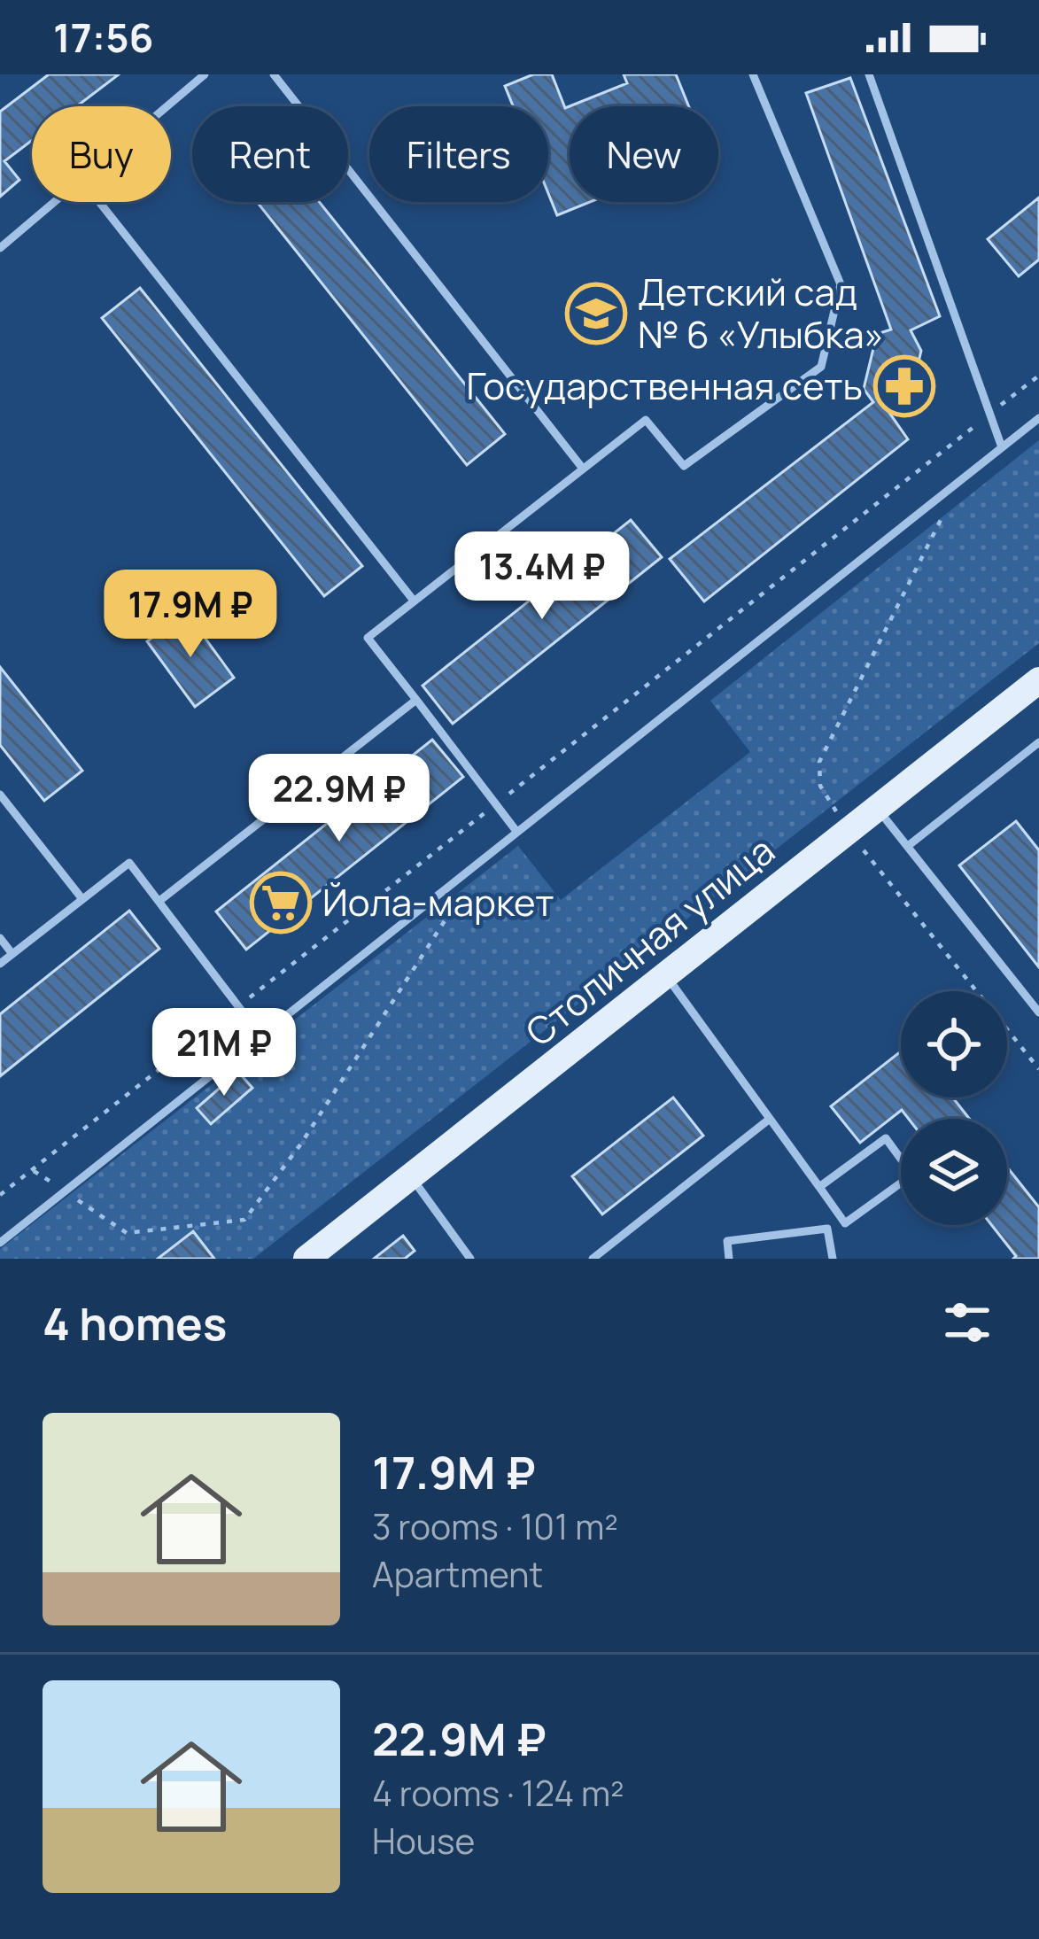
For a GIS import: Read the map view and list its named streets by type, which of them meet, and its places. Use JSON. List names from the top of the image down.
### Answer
{
  "streets": {
    "main road": ["Столичная улица"]
  },
  "places": {
    "school or university": ["Детский сад № 6 «Улыбка»"],
    "pharmacy": ["Государственная сеть"],
    "supermarket": ["Йола-маркет"]
  },
  "page": {
    "status": "17:56",
    "chip": [
      "Buy",
      "Rent",
      "Filters",
      "New"
    ],
    "price": [
      "13.4M ₽",
      "17.9M ₽",
      "22.9M ₽",
      "21M ₽"
    ],
    "heading": "4 homes",
    "list": [
      {
        "name": "17.9M ₽",
        "note": "3 rooms · 101 m² · Apartment"
      },
      {
        "name": "22.9M ₽",
        "note": "4 rooms · 124 m² · House"
      }
    ]
  }
}
